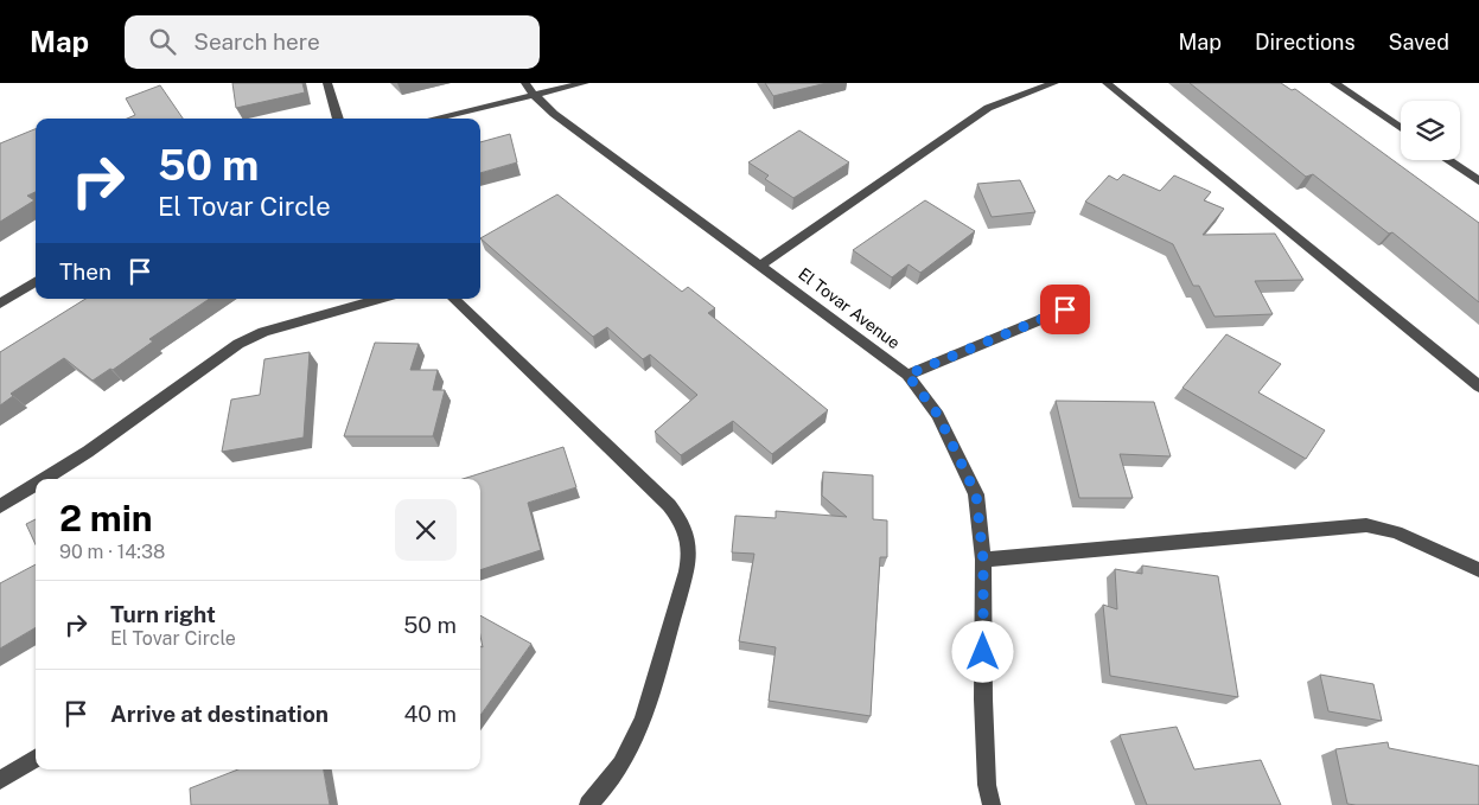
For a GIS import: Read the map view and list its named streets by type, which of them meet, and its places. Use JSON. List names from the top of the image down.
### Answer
{
  "streets": {
    "street": ["El Tovar Avenue"]
  },
  "page": {
    "header": "Map",
    "search": "Search here",
    "nav": ["Map", "Directions", "Saved"],
    "turn": ["50 m", "El Tovar Circle"],
    "then": "Then",
    "heading": ["2 min", "90 m · 14:38"],
    "list": [
      {
        "name": "Turn right",
        "note": "El Tovar Circle",
        "value": "50 m"
      },
      {
        "name": "Arrive at destination",
        "value": "40 m"
      }
    ]
  }
}
